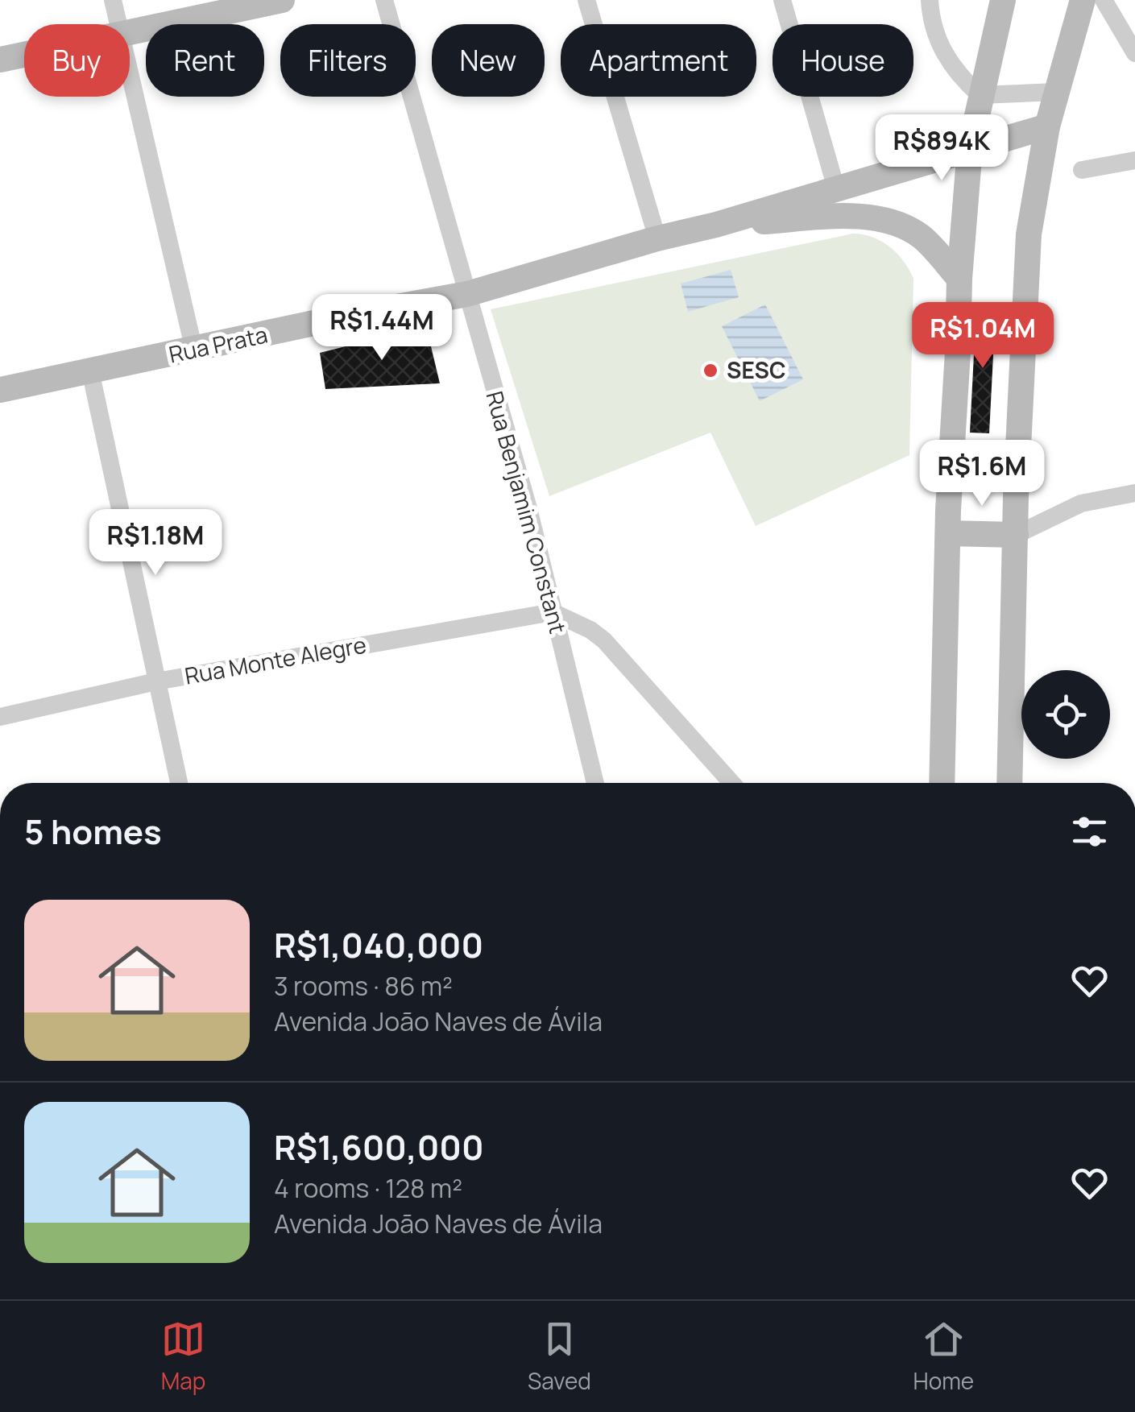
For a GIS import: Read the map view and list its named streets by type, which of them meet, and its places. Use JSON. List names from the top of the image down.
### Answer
{
  "streets": {
    "main road": ["Rua Prata"],
    "street": ["Rua Benjamim Constant", "Rua Monte Alegre"]
  },
  "crossings": [
    ["Rua Prata", "Rua Benjamim Constant"],
    ["Rua Benjamim Constant", "Rua Monte Alegre"]
  ],
  "places": ["SESC"],
  "page": {
    "chip": [
      "Buy",
      "Rent",
      "Filters",
      "New",
      "Apartment",
      "House"
    ],
    "price": [
      "R$894K",
      "R$1.44M",
      "R$1.04M",
      "R$1.6M",
      "R$1.18M"
    ],
    "heading": "5 homes",
    "list": [
      {
        "name": "R$1,040,000",
        "note": "3 rooms · 86 m² · Avenida João Naves de Ávila"
      },
      {
        "name": "R$1,600,000",
        "note": "4 rooms · 128 m² · Avenida João Naves de Ávila"
      }
    ],
    "tabs": ["Map", "Saved", "Home"]
  }
}
